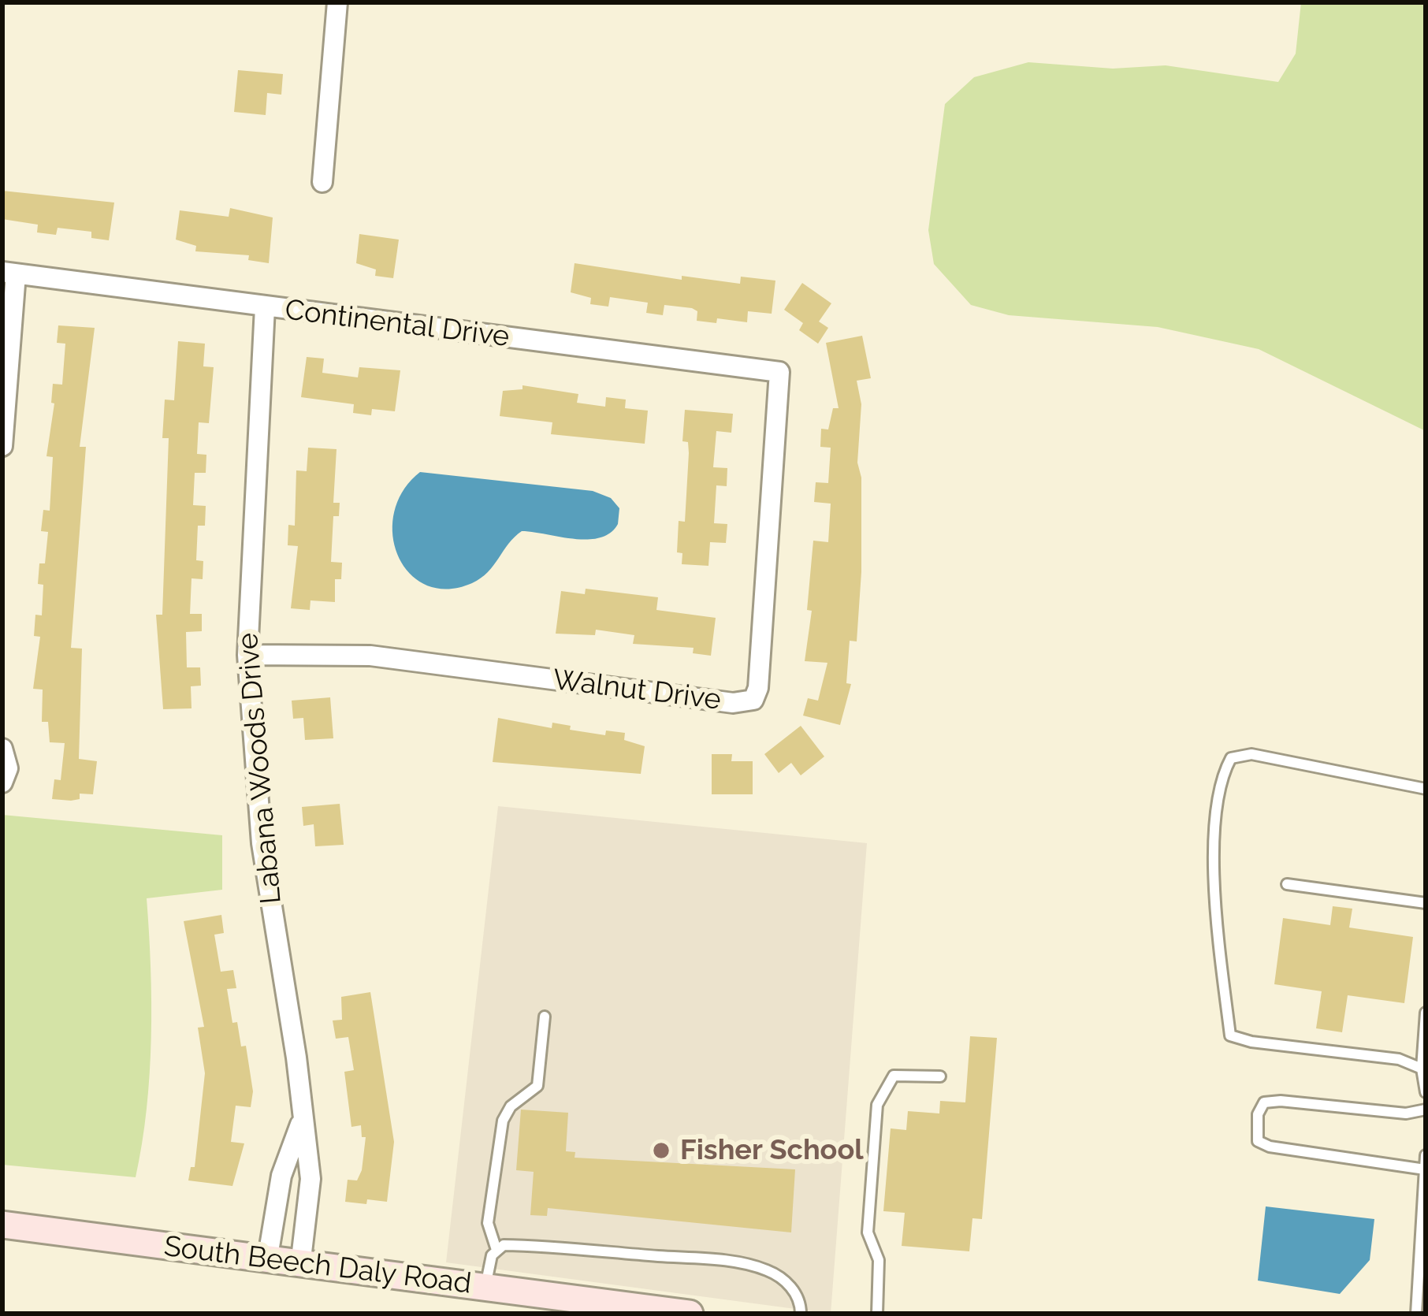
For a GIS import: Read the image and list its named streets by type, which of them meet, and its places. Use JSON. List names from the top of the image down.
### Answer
{
  "streets": {
    "street": [
      "Continental Drive",
      "Walnut Drive",
      "Labana Woods Drive",
      "South Beech Daly Road"
    ]
  },
  "crossings": [
    ["Continental Drive", "Walnut Drive"],
    ["Continental Drive", "Labana Woods Drive"],
    ["Walnut Drive", "Labana Woods Drive"],
    ["Labana Woods Drive", "South Beech Daly Road"]
  ],
  "places": ["Fisher School"]
}
